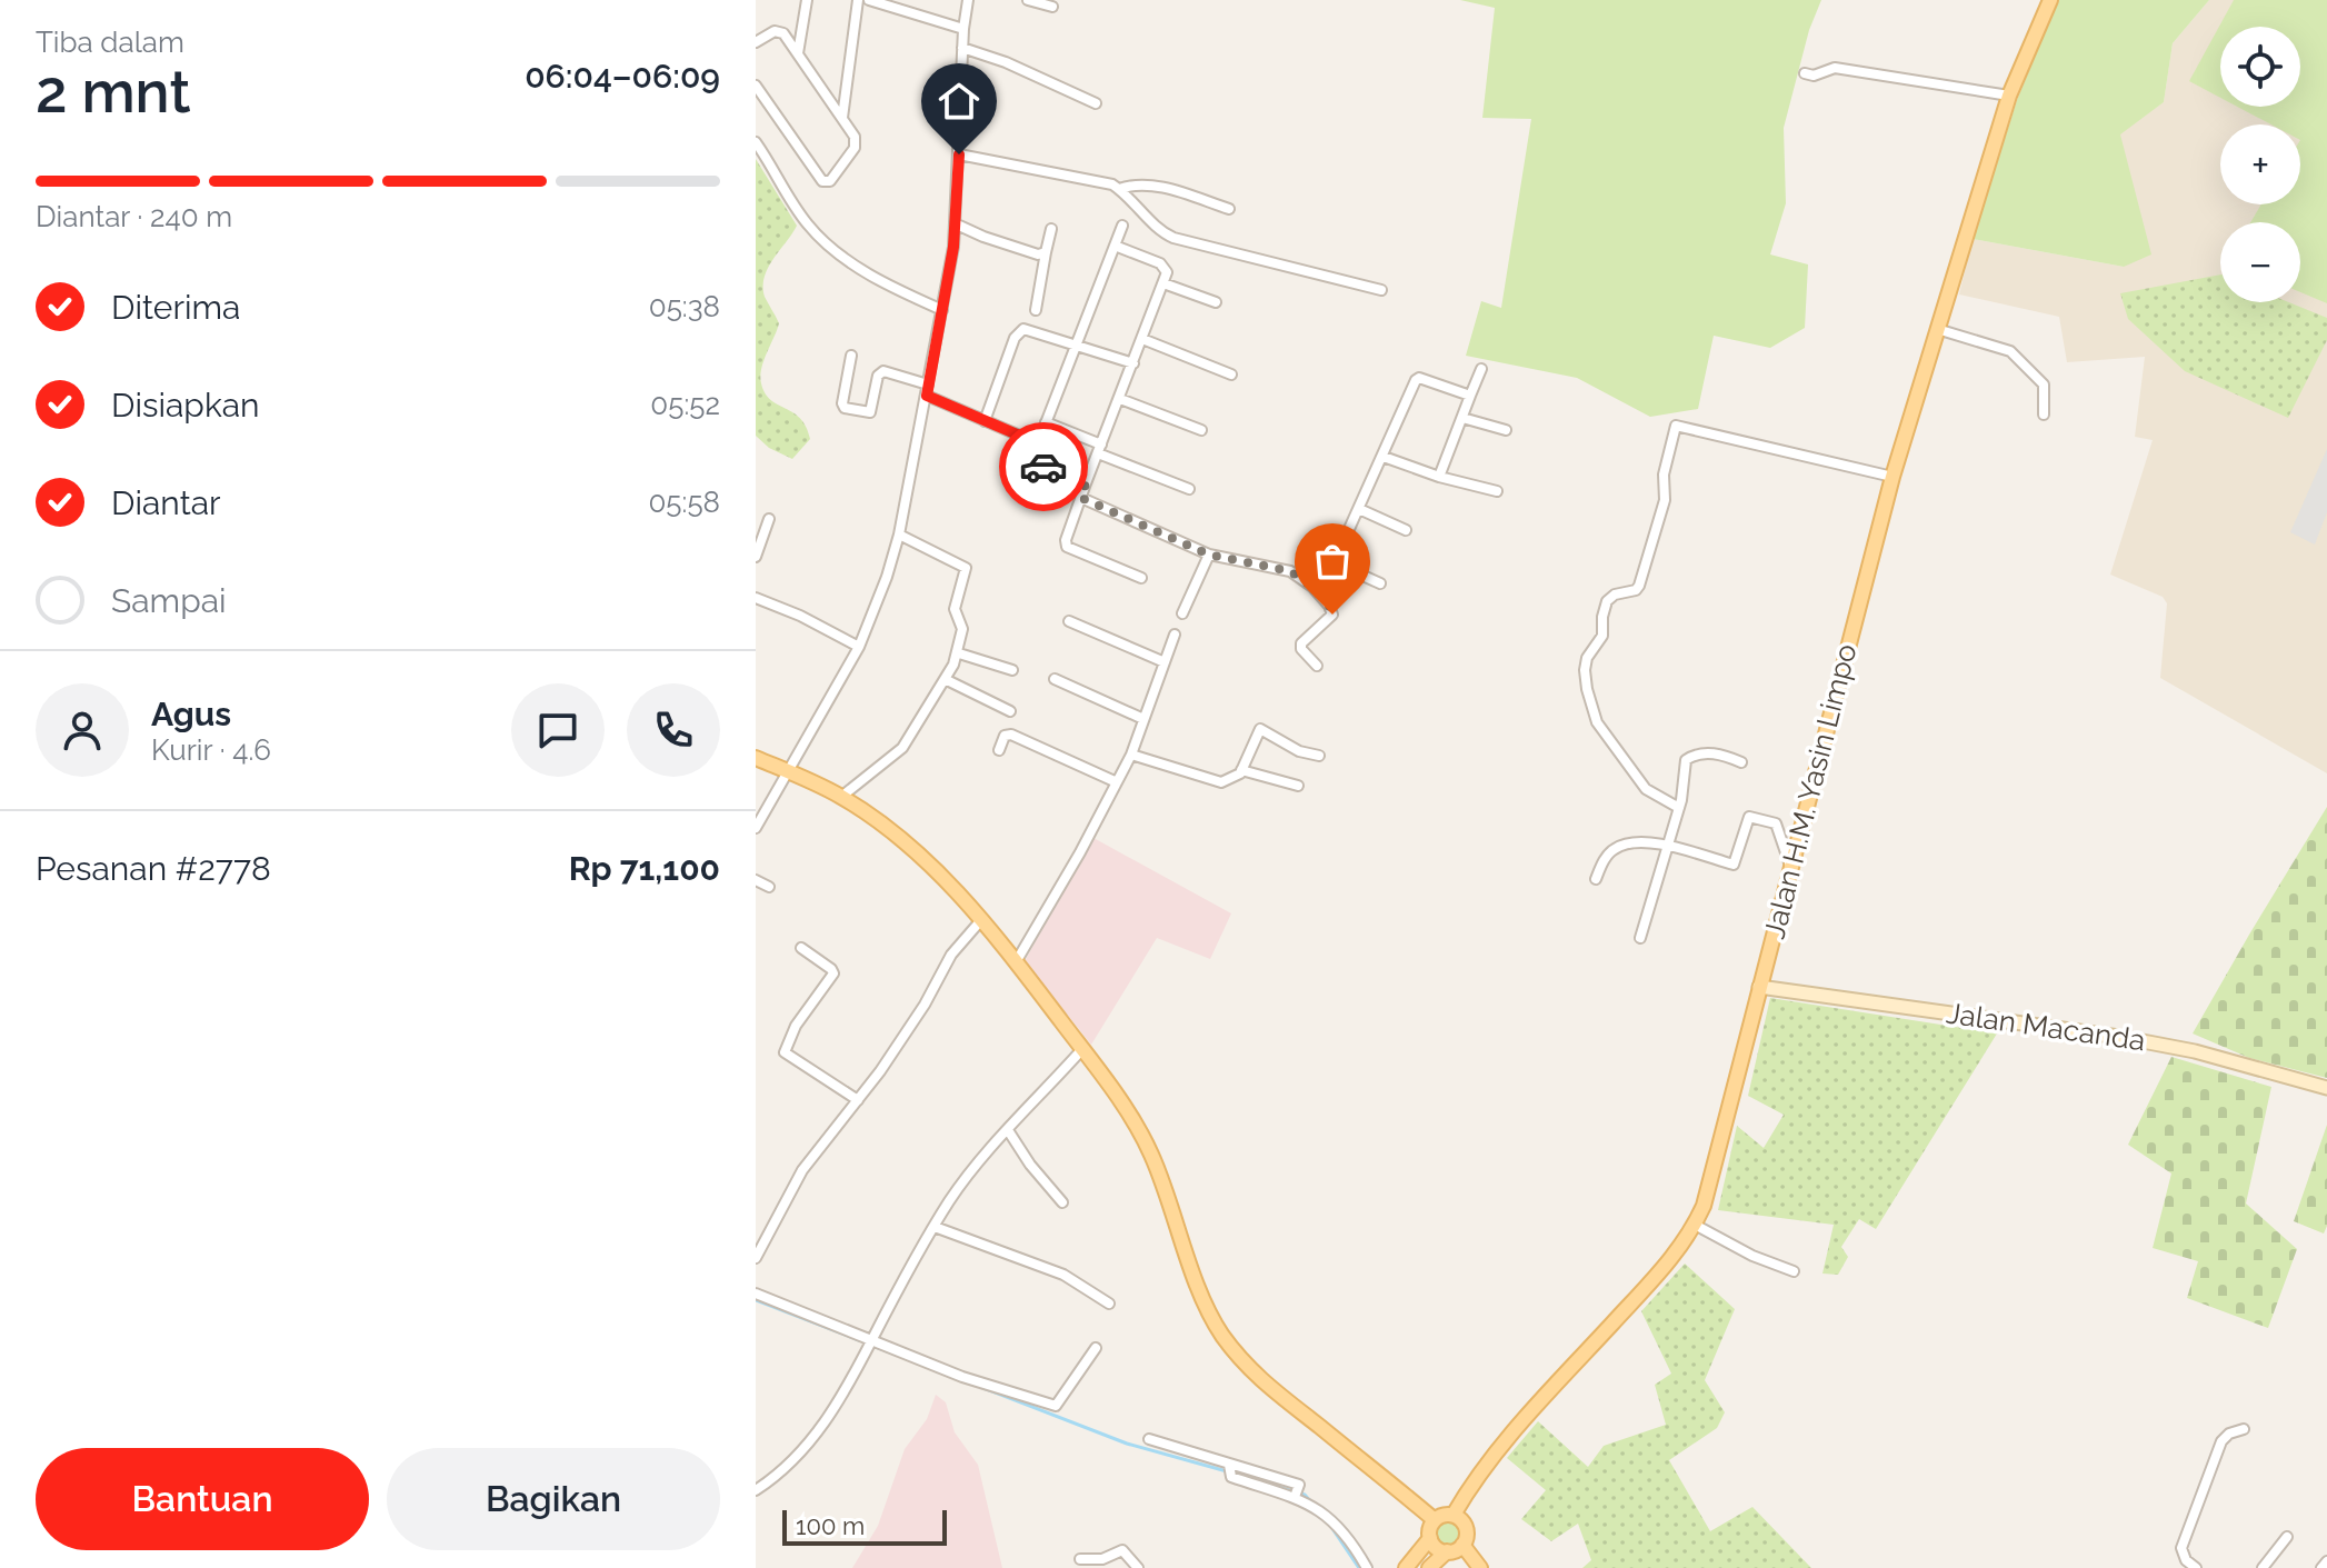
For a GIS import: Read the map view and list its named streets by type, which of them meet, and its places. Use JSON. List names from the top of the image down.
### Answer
{
  "streets": {
    "main road": ["Jalan H.M. Yasin Limpo"],
    "street": ["Jalan Macanda"]
  },
  "crossings": [
    ["Jalan H.M. Yasin Limpo", "Jalan Macanda"]
  ],
  "scale_bar": "100 m",
  "page": {
    "heading": ["2 mnt", "Tiba dalam", "06:04–06:09"],
    "panel": [
      "Agus",
      "Kurir · 4.6",
      "Pesanan #2778",
      "Rp 71,100"
    ],
    "map_buttons": ["+", "−"],
    "bar": "Diantar · 240 m",
    "list": [
      ["Diterima", "05:38"],
      ["Disiapkan", "05:52"],
      ["Diantar", "05:58"],
      "Sampai"
    ],
    "buttons": ["Bantuan", "Bagikan"],
    "scale": "100 m"
  }
}
